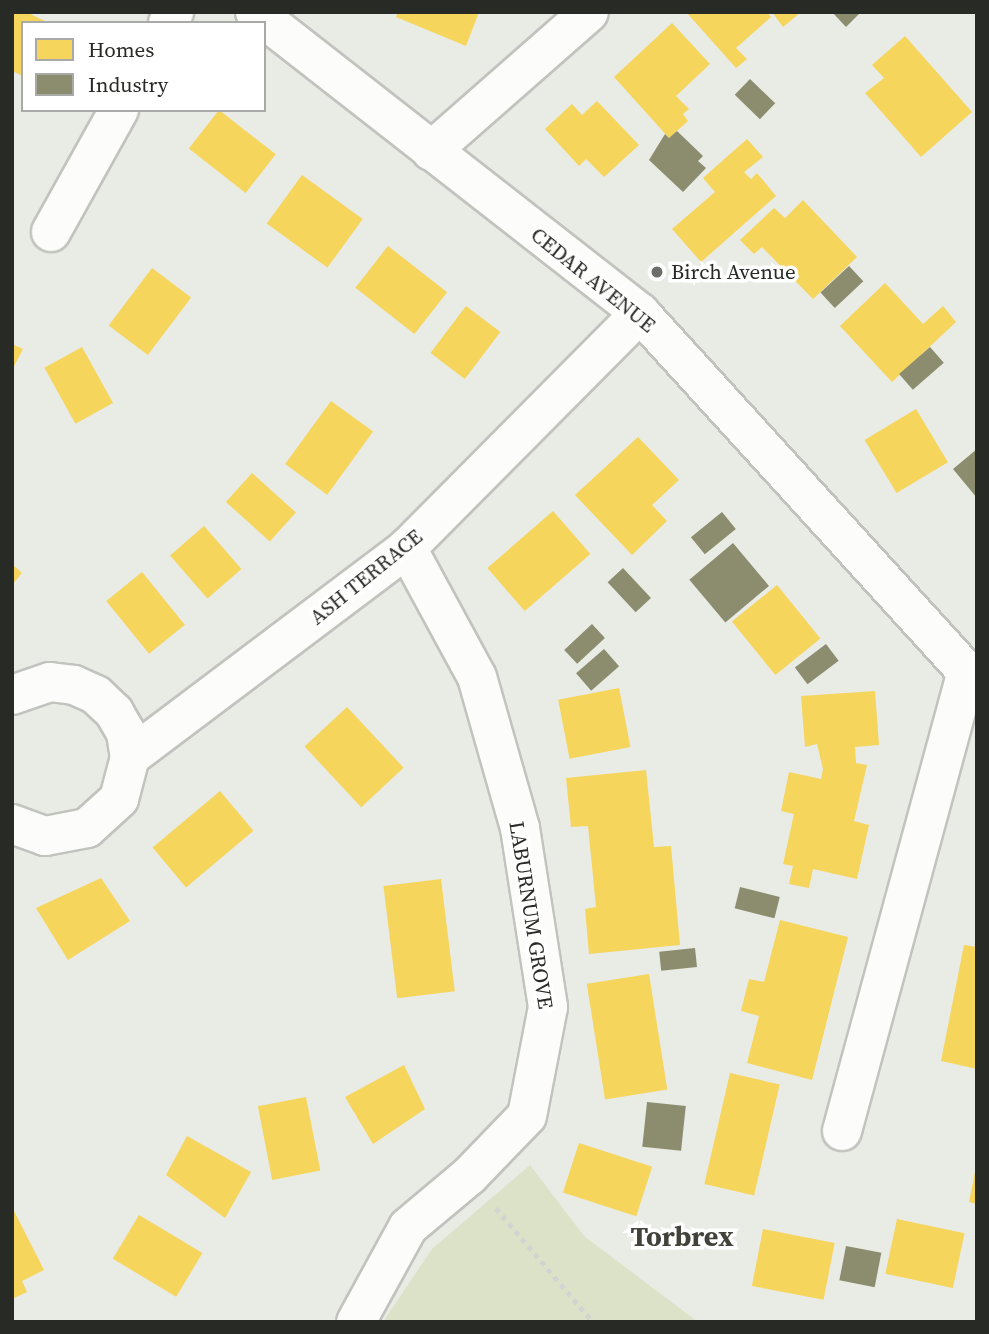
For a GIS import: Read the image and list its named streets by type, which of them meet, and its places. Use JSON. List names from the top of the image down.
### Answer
{
  "streets": {
    "street": ["CEDAR AVENUE", "ASH TERRACE", "LABURNUM GROVE"]
  },
  "crossings": [
    ["CEDAR AVENUE", "ASH TERRACE"],
    ["ASH TERRACE", "LABURNUM GROVE"]
  ],
  "districts": ["Torbrex"],
  "places": ["Birch Avenue"],
  "legend": ["Homes", "Industry"]
}
